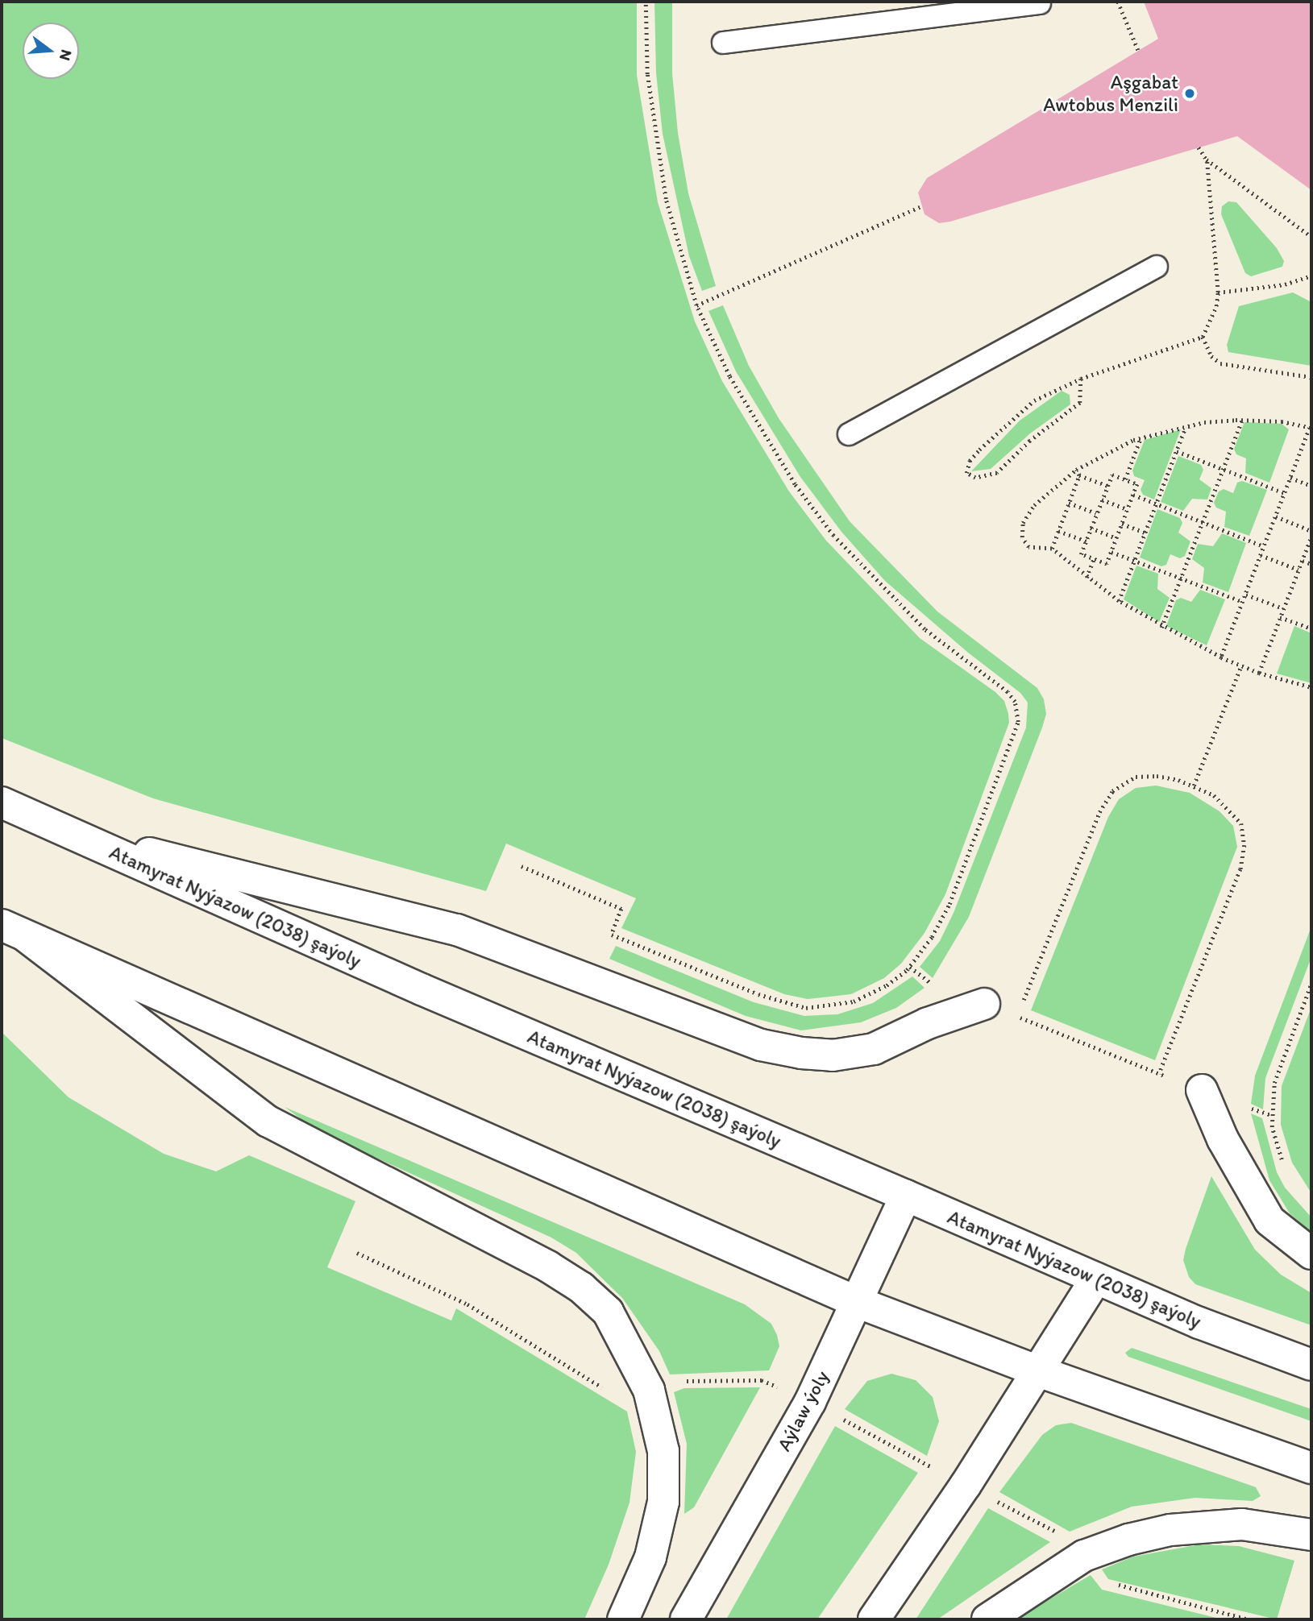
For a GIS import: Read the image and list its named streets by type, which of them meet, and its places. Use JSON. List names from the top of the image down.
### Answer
{
  "streets": {
    "main road": ["Atamyrat Nyýazow (2038) şaýoly", "Aýlaw ýoly"]
  },
  "crossings": [
    ["Atamyrat Nyýazow (2038) şaýoly", "Aýlaw ýoly"]
  ],
  "places": ["Aşgabat Awtobus Menzili"],
  "north": "right"
}
